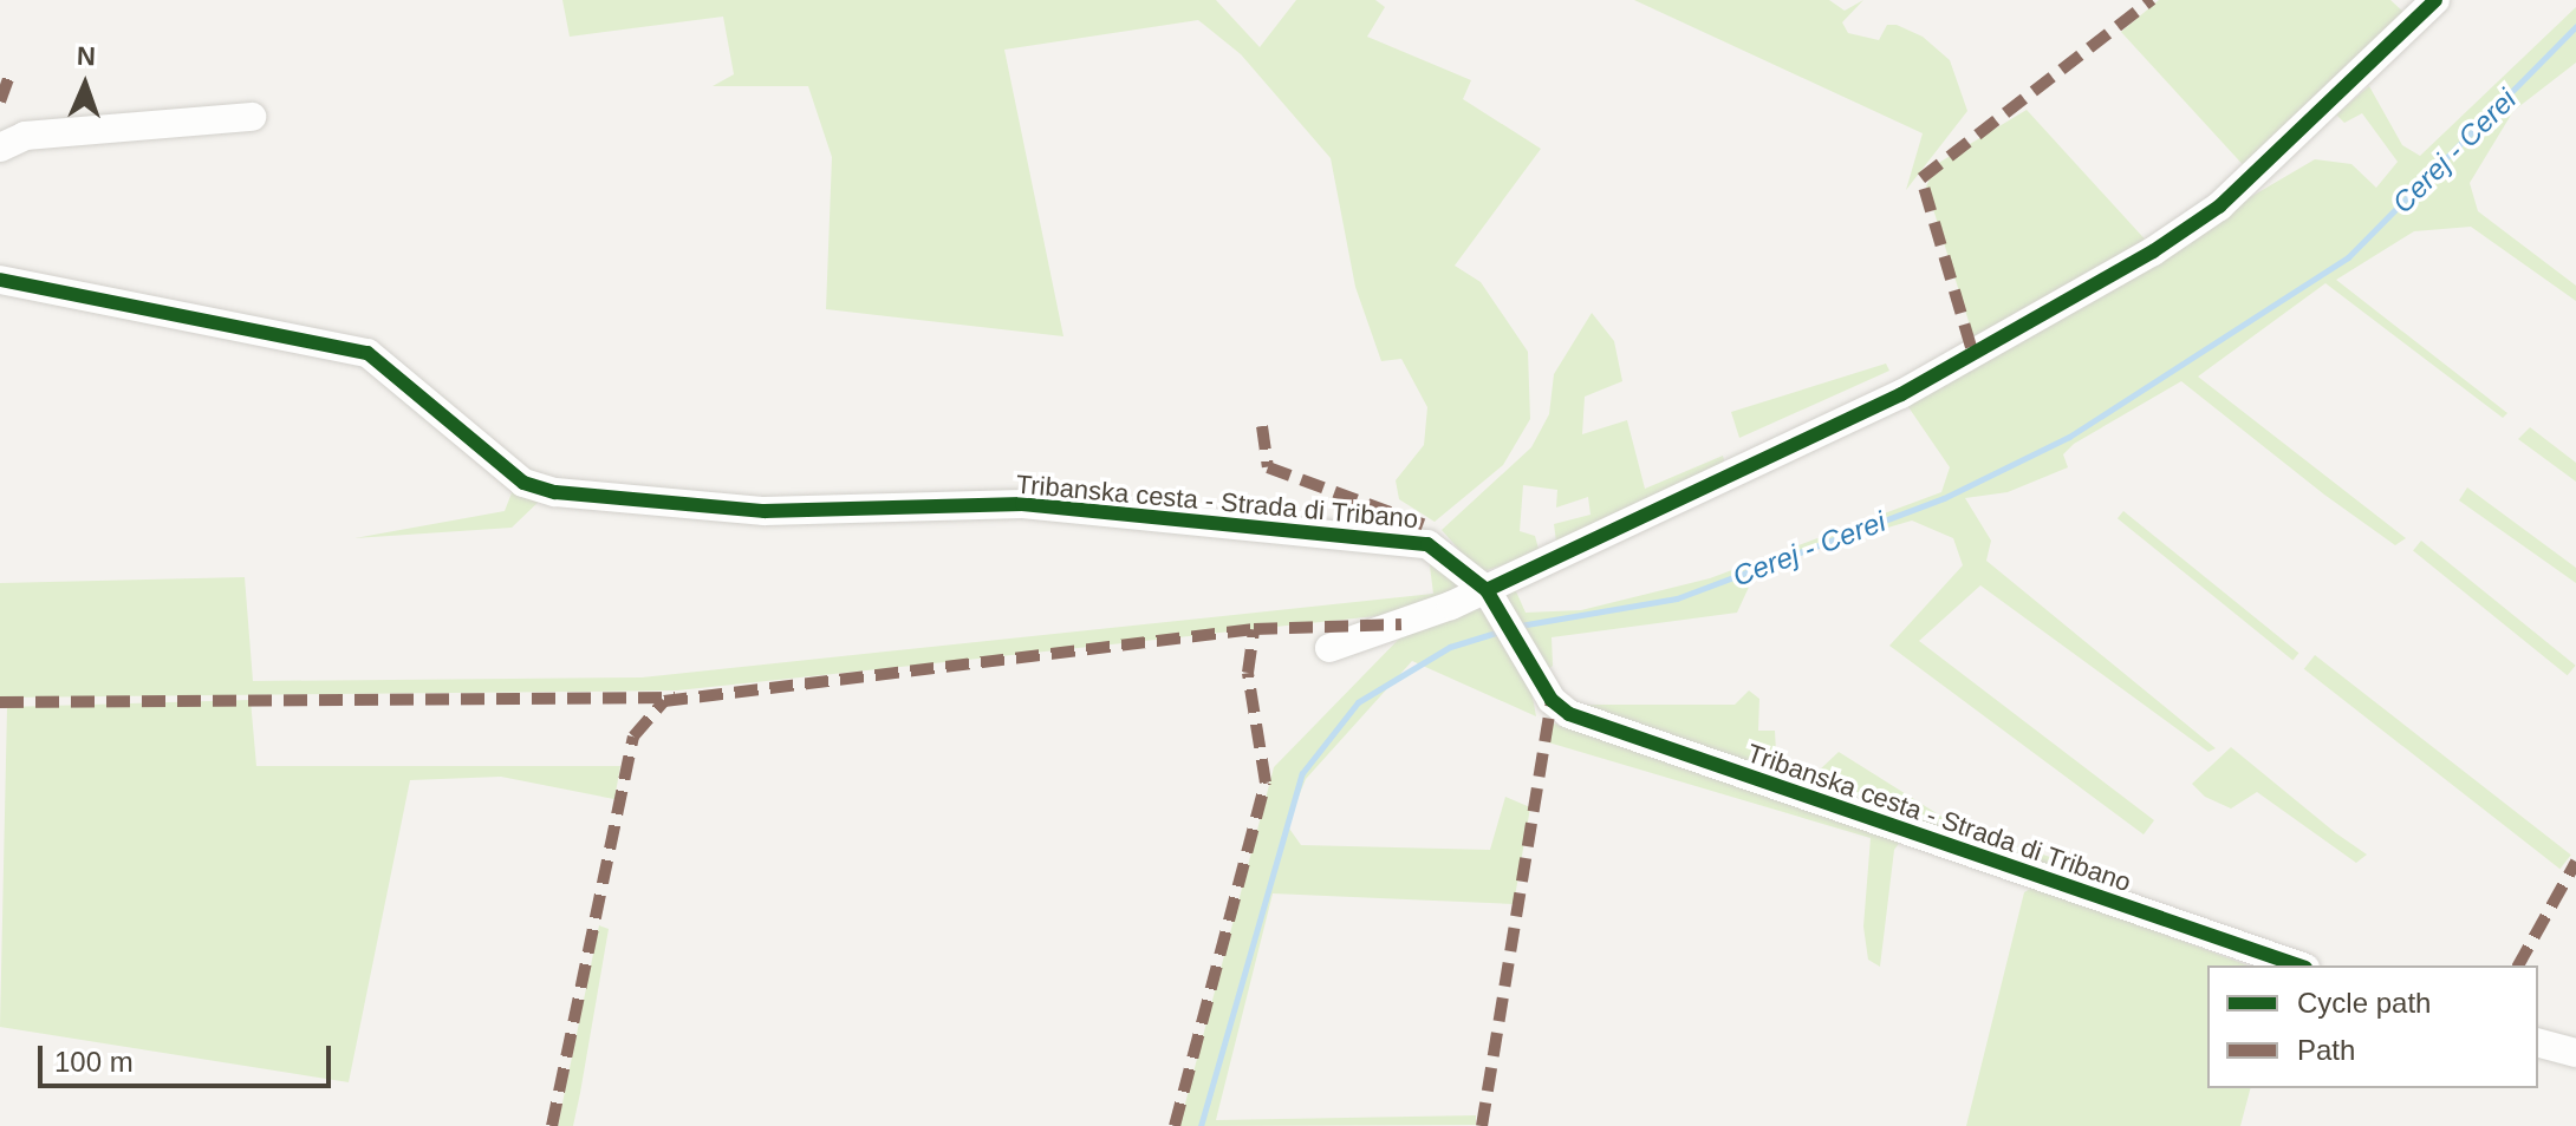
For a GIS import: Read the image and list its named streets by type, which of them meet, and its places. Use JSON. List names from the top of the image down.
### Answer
{
  "streets": {
    "street": ["Tribanska cesta - Strada di Tribano"]
  },
  "water": ["Cerej - Cerei"],
  "legend": ["Cycle path", "Path"],
  "scale_bar": "100 m",
  "north": "top"
}
